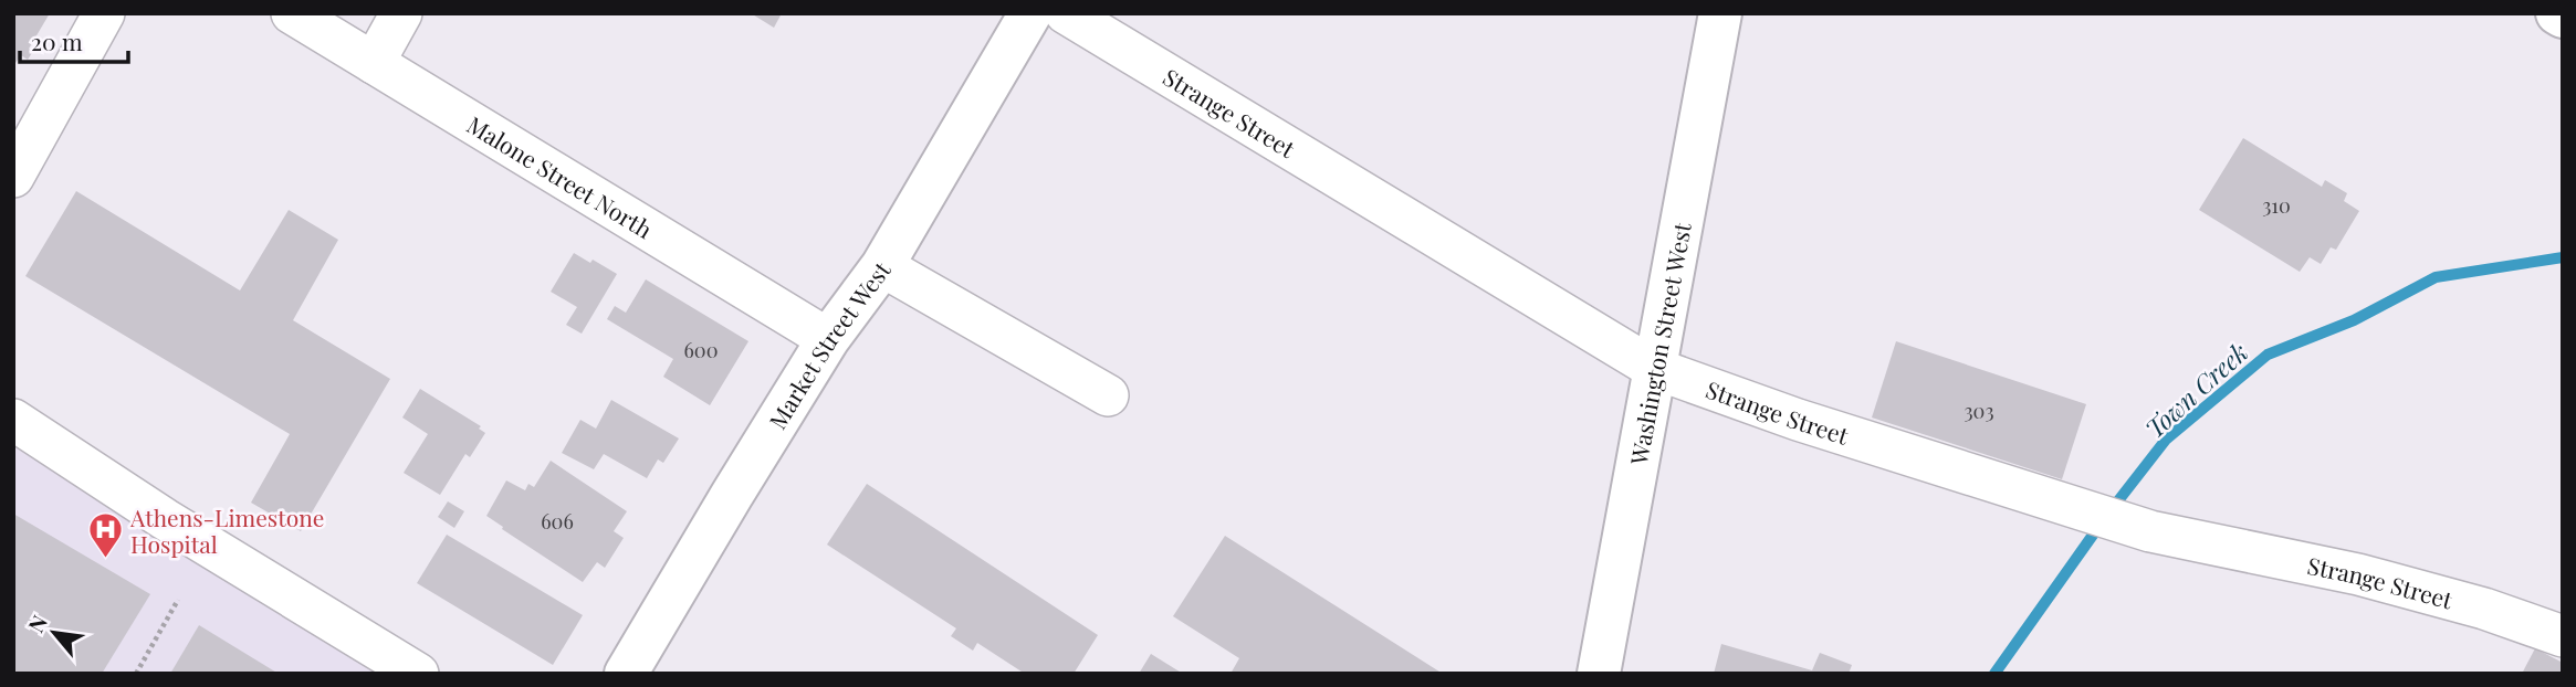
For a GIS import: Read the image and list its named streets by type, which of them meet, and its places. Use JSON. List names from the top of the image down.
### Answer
{
  "streets": {
    "main road": ["Washington Street West", "Market Street West"],
    "street": ["Strange Street", "Malone Street North"]
  },
  "crossings": [
    ["Strange Street", "Washington Street West"],
    ["Malone Street North", "Market Street West"]
  ],
  "water": ["Town Creek"],
  "places": {
    "hospital": ["Athens-Limestone Hospital"]
  },
  "house_numbers": [
    "310",
    "600",
    "303",
    "606"
  ],
  "scale_bar": "20 m",
  "north": "top left"
}
